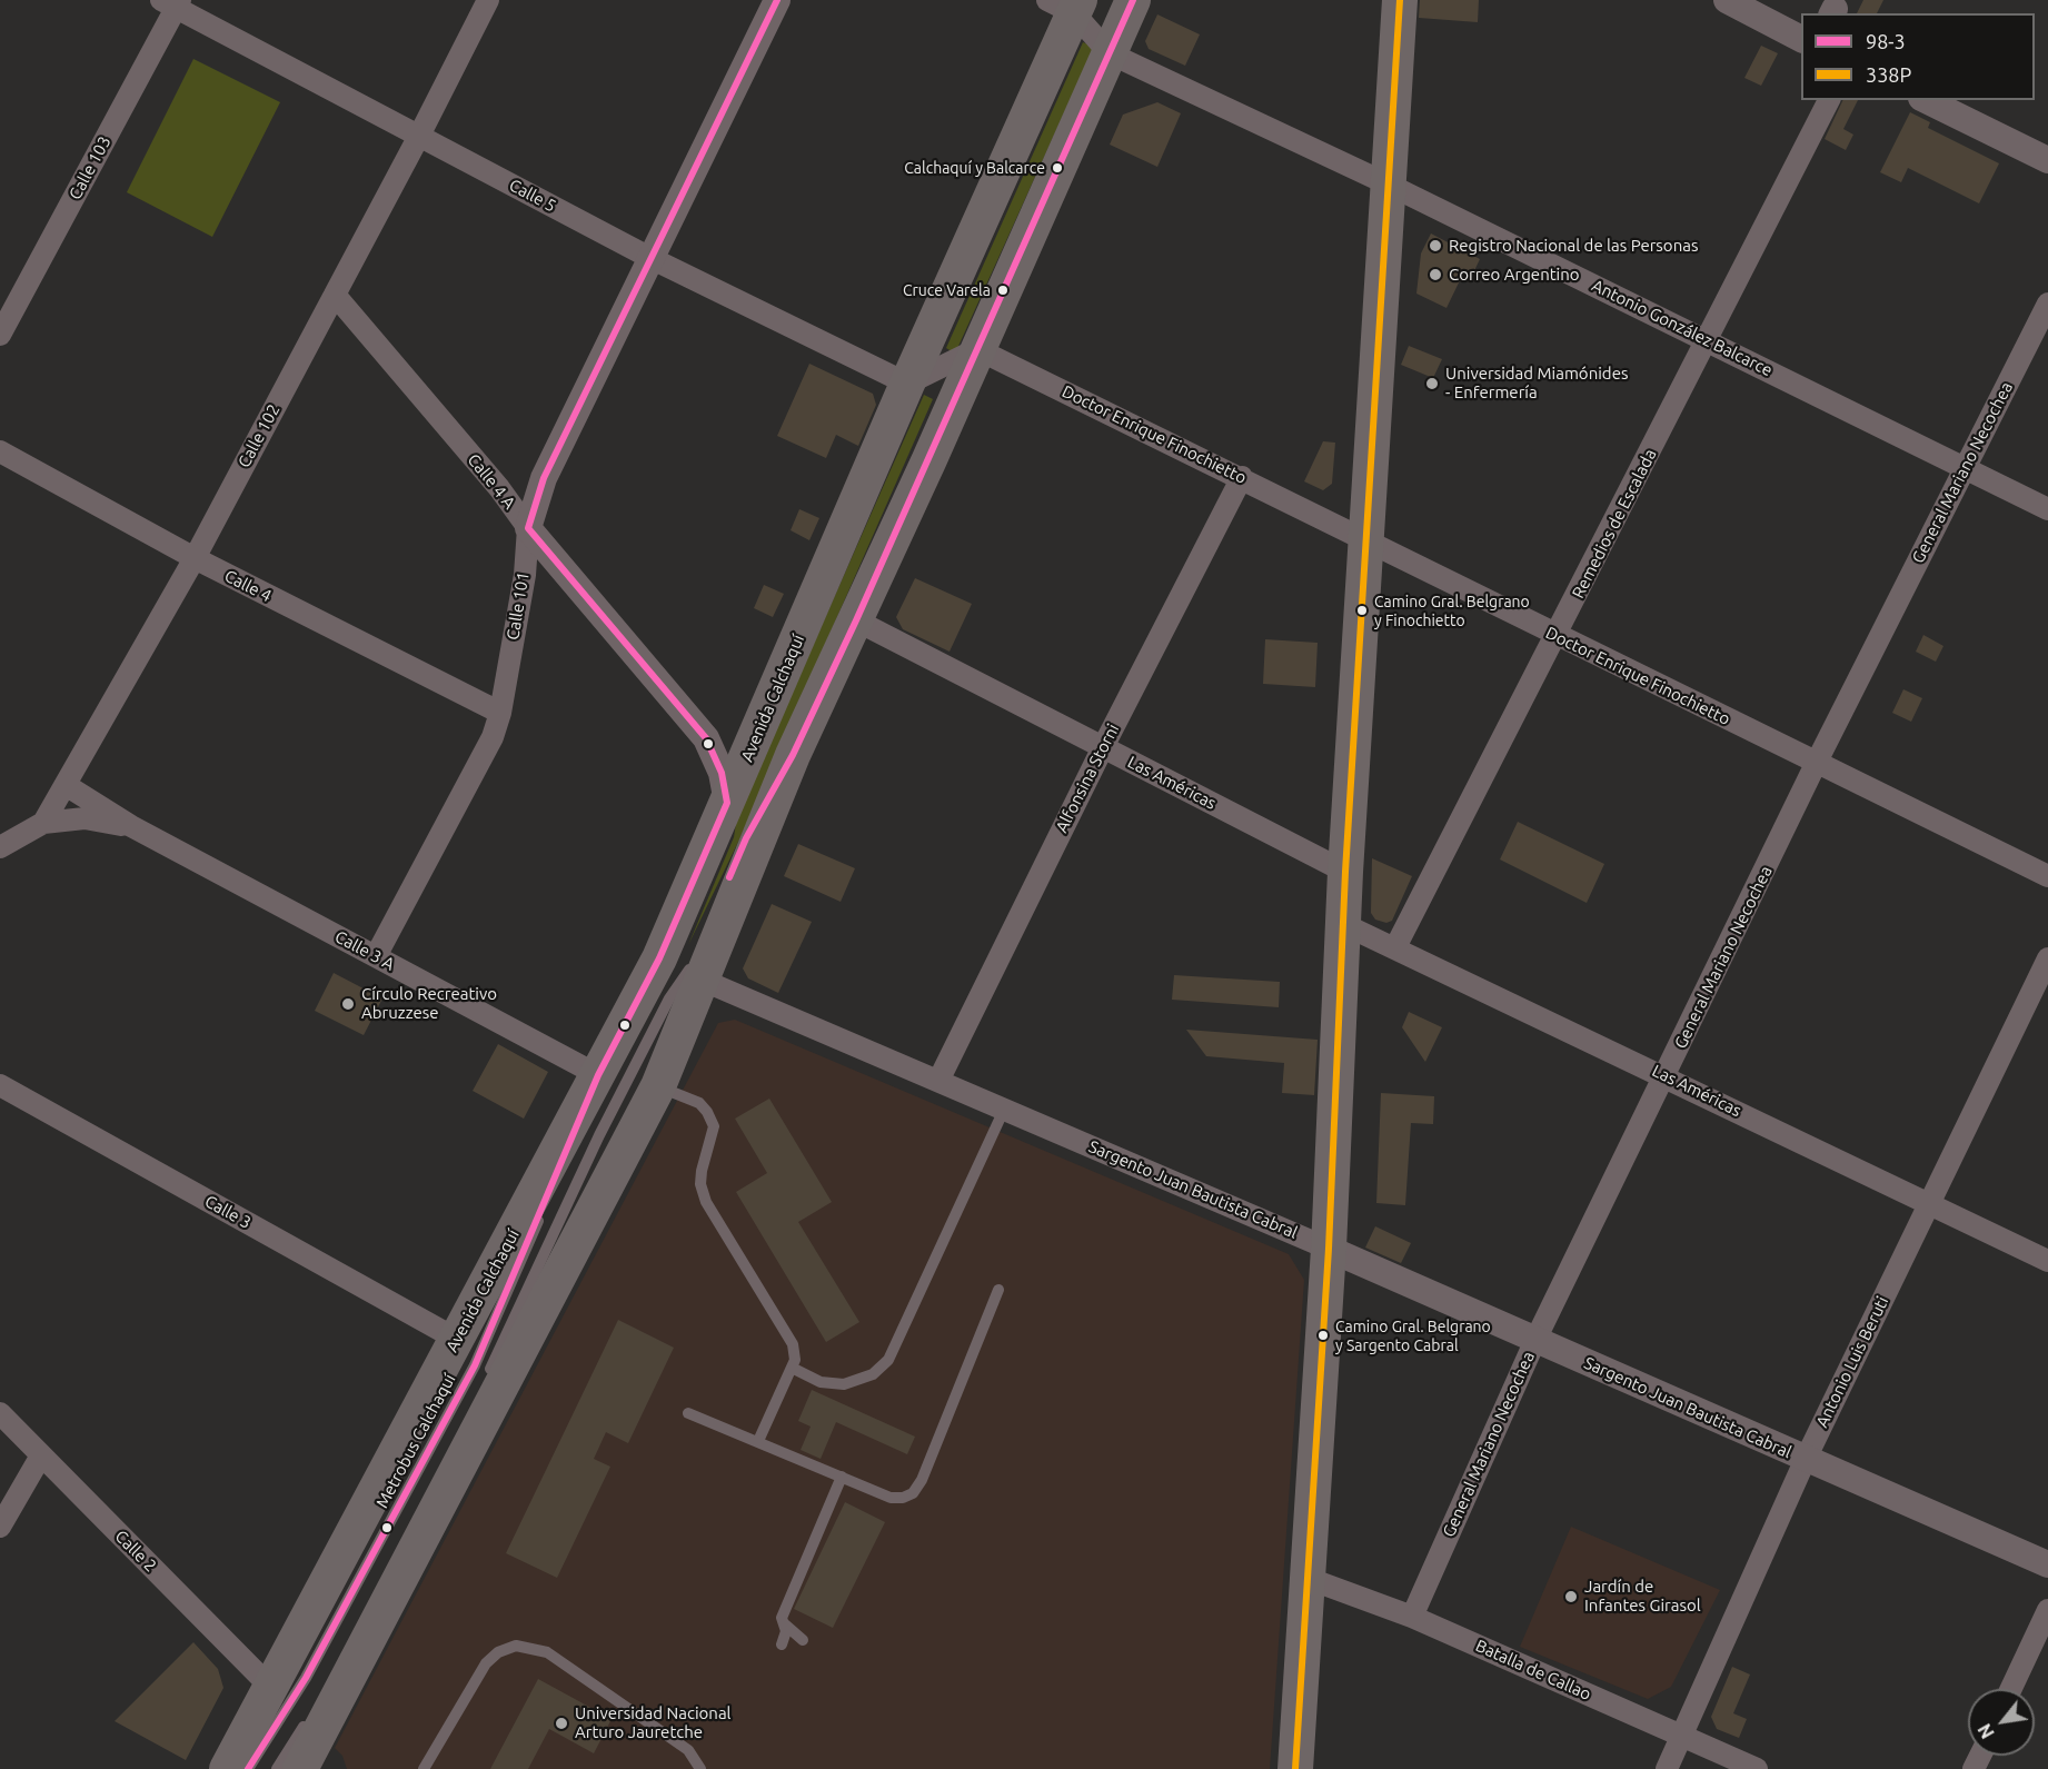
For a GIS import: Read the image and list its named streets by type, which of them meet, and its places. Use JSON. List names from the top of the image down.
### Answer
{
  "streets": {
    "main road": ["Avenida Calchaquí"],
    "street": [
      "Calle 103",
      "Calle 5",
      "Antonio González Balcarce",
      "Doctor Enrique Finochietto",
      "Calle 102",
      "General Mariano Necochea",
      "Calle 4 A",
      "Remedios de Escalada",
      "Calle 4",
      "Calle 101",
      "Alfonsina Storni",
      "Las Américas",
      "Calle 3 A",
      "Sargento Juan Bautista Cabral",
      "Calle 3",
      "Antonio Luis Beruti",
      "Calle 2",
      "Batalla de Callao"
    ],
    "lane": ["Metrobus Calchaquí"]
  },
  "crossings": [
    ["Calle 103", "Calle 5"],
    ["Calle 5", "Calle 102"],
    ["Calle 5", "Calle 101"],
    ["Calle 5", "Avenida Calchaquí"],
    ["Antonio González Balcarce", "General Mariano Necochea"],
    ["Antonio González Balcarce", "Remedios de Escalada"],
    ["Antonio González Balcarce", "Avenida Calchaquí"],
    ["Doctor Enrique Finochietto", "General Mariano Necochea"],
    ["Doctor Enrique Finochietto", "Remedios de Escalada"],
    ["Doctor Enrique Finochietto", "Alfonsina Storni"],
    ["Calle 102", "Calle 4 A"],
    ["Calle 102", "Calle 4"],
    ["Calle 102", "Calle 3 A"],
    ["General Mariano Necochea", "Las Américas"],
    ["General Mariano Necochea", "Sargento Juan Bautista Cabral"],
    ["General Mariano Necochea", "Batalla de Callao"],
    ["Calle 4 A", "Calle 101"],
    ["Calle 4 A", "Avenida Calchaquí"],
    ["Remedios de Escalada", "Las Américas"],
    ["Calle 4", "Calle 101"],
    ["Calle 101", "Calle 3 A"],
    ["Avenida Calchaquí", "Calle 3 A"],
    ["Avenida Calchaquí", "Calle 3"],
    ["Avenida Calchaquí", "Metrobus Calchaquí"],
    ["Avenida Calchaquí", "Calle 2"],
    ["Alfonsina Storni", "Las Américas"],
    ["Alfonsina Storni", "Sargento Juan Bautista Cabral"],
    ["Las Américas", "Antonio Luis Beruti"],
    ["Calle 3 A", "Metrobus Calchaquí"],
    ["Sargento Juan Bautista Cabral", "Antonio Luis Beruti"],
    ["Sargento Juan Bautista Cabral", "Metrobus Calchaquí"],
    ["Antonio Luis Beruti", "Batalla de Callao"]
  ],
  "places": [
    "Calchaquí y Balcarce",
    "Registro Nacional de las Personas",
    "Correo Argentino",
    "Cruce Varela",
    "Universidad Miamónides - Enfermería",
    "Camino Gral. Belgrano y Finochietto",
    "Círculo Recreativo Abruzzese",
    "Camino Gral. Belgrano y Sargento Cabral",
    "Jardín de Infantes Girasol",
    "Universidad Nacional Arturo Jauretche"
  ],
  "lines": ["transit line 98-3", "transit line 338P"],
  "legend": ["98-3", "338P"],
  "north": "bottom left"
}
